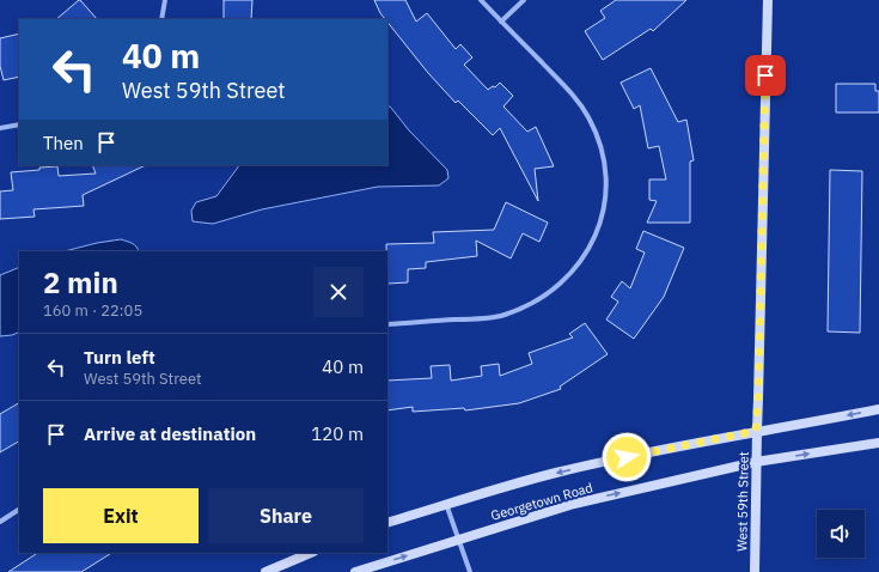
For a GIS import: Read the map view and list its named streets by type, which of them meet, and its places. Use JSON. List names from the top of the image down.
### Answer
{
  "streets": {
    "main road": ["Georgetown Road", "West 59th Street"]
  },
  "crossings": [
    ["Georgetown Road", "West 59th Street"]
  ],
  "page": {
    "turn": ["40 m", "West 59th Street"],
    "then": "Then",
    "heading": ["2 min", "160 m · 22:05"],
    "list": [
      {
        "name": "Turn left",
        "note": "West 59th Street",
        "value": "40 m"
      },
      {
        "name": "Arrive at destination",
        "value": "120 m"
      }
    ],
    "buttons": ["Exit", "Share"]
  }
}
